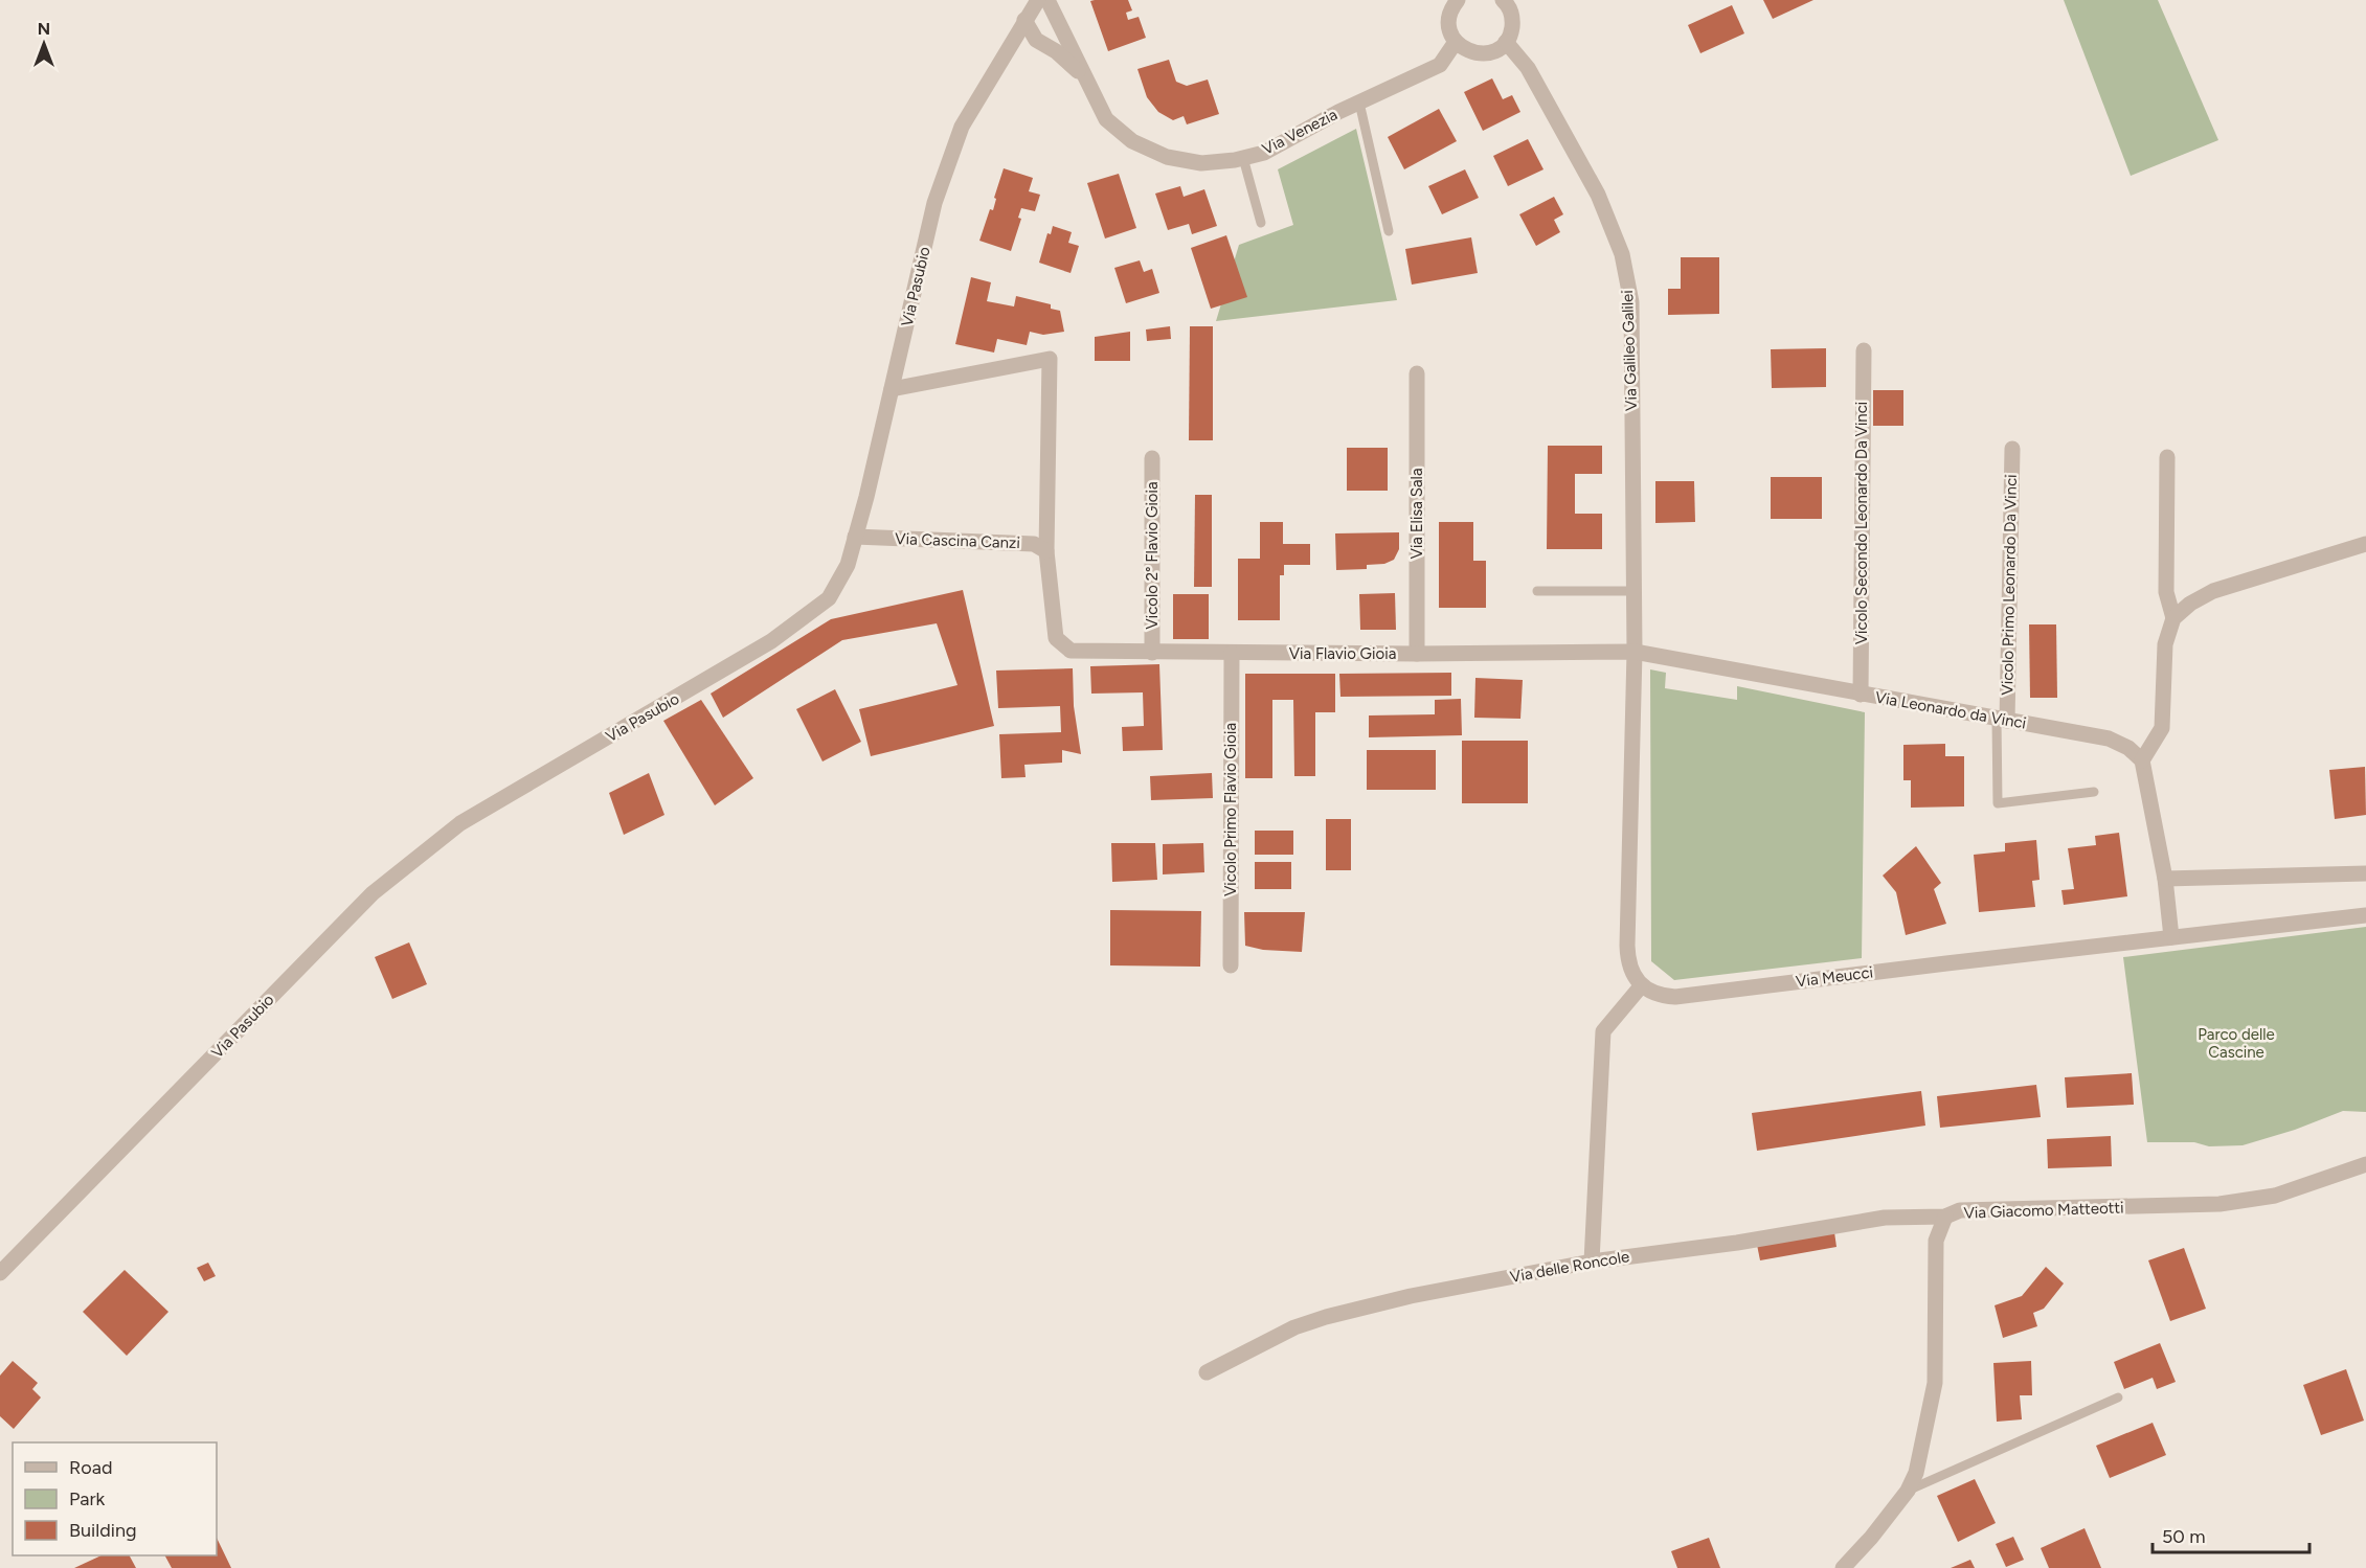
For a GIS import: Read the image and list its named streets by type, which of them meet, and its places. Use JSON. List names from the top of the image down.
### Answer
{
  "streets": {
    "street": [
      "Via Venezia",
      "Via Pasubio",
      "Via Galileo Galilei",
      "Via Elisa Sala",
      "Vicolo Secondo Leonardo Da Vinci",
      "Via Cascina Canzi",
      "Vicolo 2° Flavio Gioia",
      "Vicolo Primo Leonardo Da Vinci",
      "Via Flavio Gioia",
      "Via Leonardo da Vinci",
      "Vicolo Primo Flavio Gioia",
      "Via Meucci",
      "Via Giacomo Matteotti",
      "Via delle Roncole"
    ]
  },
  "crossings": [
    ["Via Venezia", "Via Pasubio"],
    ["Via Pasubio", "Via Cascina Canzi"],
    ["Via Galileo Galilei", "Via Flavio Gioia"],
    ["Via Galileo Galilei", "Via Leonardo da Vinci"],
    ["Via Elisa Sala", "Via Flavio Gioia"],
    ["Vicolo Secondo Leonardo Da Vinci", "Via Leonardo da Vinci"],
    ["Via Cascina Canzi", "Via Flavio Gioia"],
    ["Vicolo 2° Flavio Gioia", "Via Flavio Gioia"],
    ["Vicolo Primo Leonardo Da Vinci", "Via Leonardo da Vinci"],
    ["Via Flavio Gioia", "Via Leonardo da Vinci"],
    ["Via Flavio Gioia", "Vicolo Primo Flavio Gioia"],
    ["Via Giacomo Matteotti", "Via delle Roncole"]
  ],
  "parks": ["Parco delle Cascine"],
  "legend": ["Road", "Park", "Building"],
  "scale_bar": "50 m",
  "north": "top"
}
